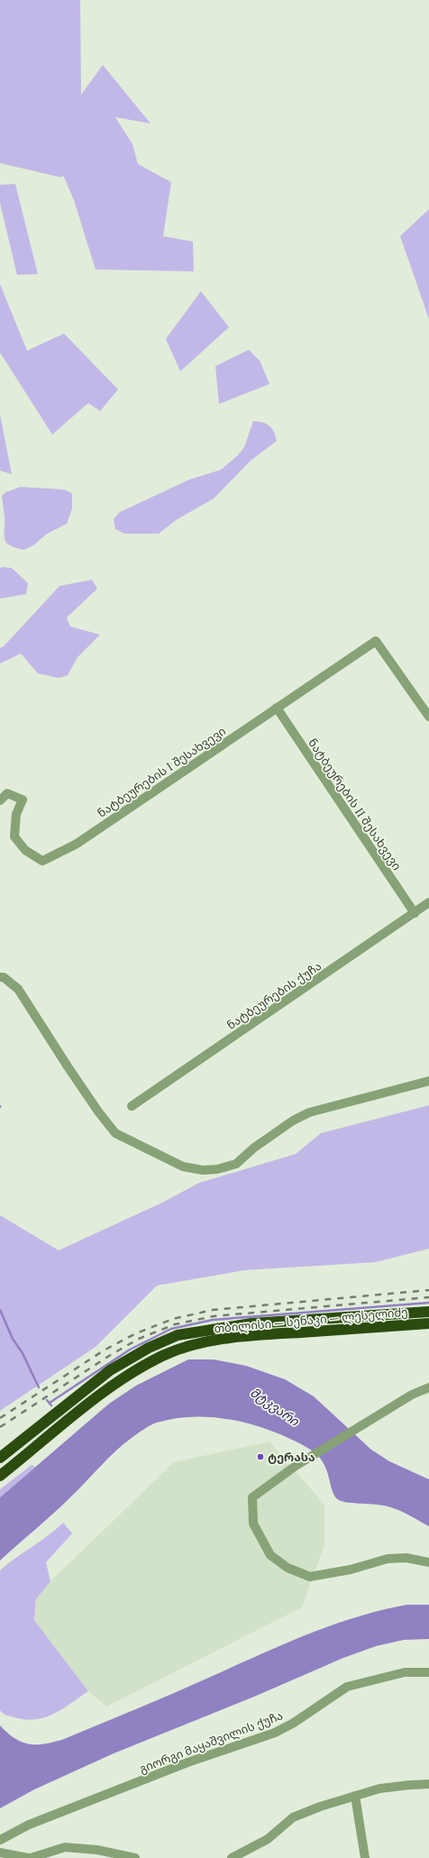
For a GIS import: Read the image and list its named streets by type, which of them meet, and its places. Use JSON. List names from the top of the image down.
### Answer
{
  "streets": {
    "highway": ["თბილისი — სენაკი — ლესელიძე"],
    "street": [
      "ნატბეურების I შესახვევი",
      "ნატბეურების II შესახვევი",
      "ნატბეურების ქუჩა",
      "გიორგი მაყაშვილის ქუჩა"
    ]
  },
  "crossings": [
    ["ნატბეურების I შესახვევი", "ნატბეურების II შესახვევი"],
    ["ნატბეურების II შესახვევი", "ნატბეურების ქუჩა"]
  ],
  "water": ["მტკვარი"],
  "places": ["ტერასა"]
}
